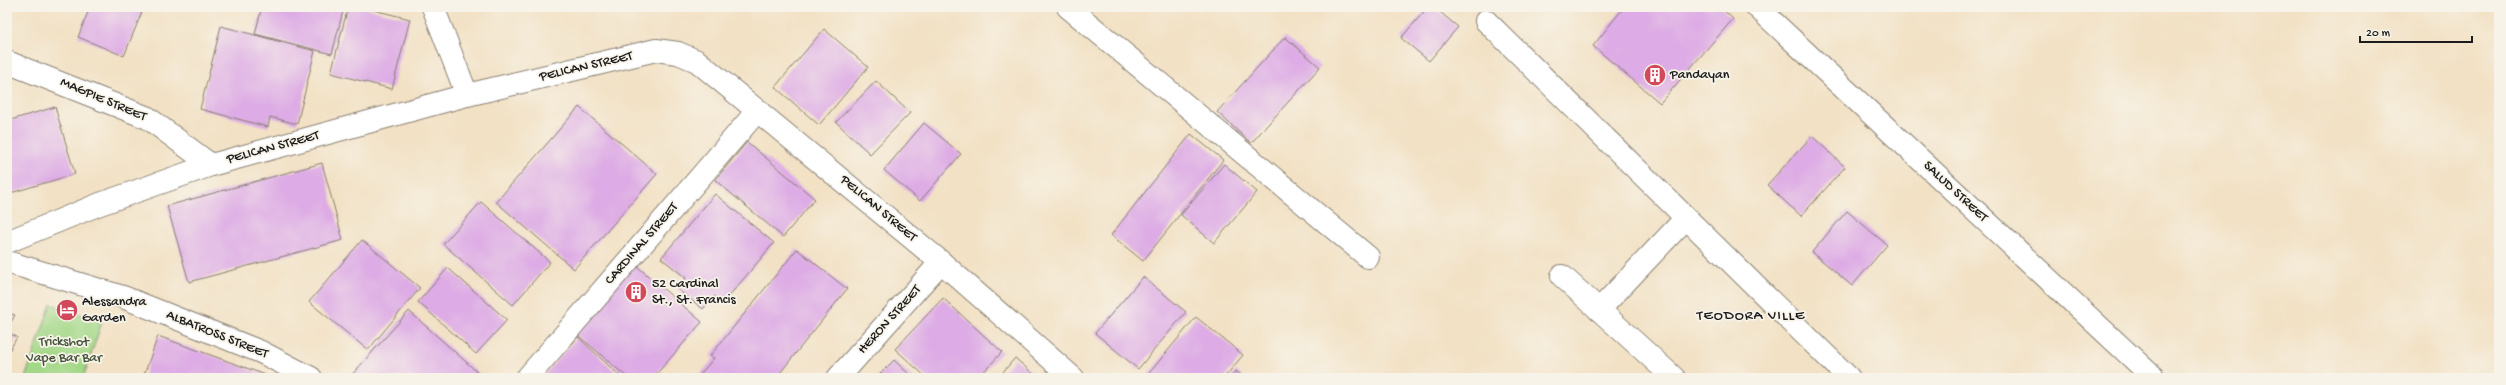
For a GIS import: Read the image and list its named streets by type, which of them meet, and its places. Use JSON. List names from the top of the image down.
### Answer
{
  "streets": {
    "street": [
      "PELICAN STREET",
      "MAGPIE STREET",
      "SALUD STREET",
      "CARDINAL STREET",
      "HERON STREET",
      "ALBATROSS STREET"
    ]
  },
  "crossings": [
    ["PELICAN STREET", "MAGPIE STREET"],
    ["PELICAN STREET", "CARDINAL STREET"],
    ["PELICAN STREET", "HERON STREET"]
  ],
  "districts": ["TEODORA VILLE"],
  "parks": ["Trickshot Vape Bar Bar"],
  "places": {
    "building": ["Pandayan", "52 Cardinal St., St. Francis"],
    "hotel": ["Alessandra Garden"]
  },
  "scale_bar": "20 m"
}
